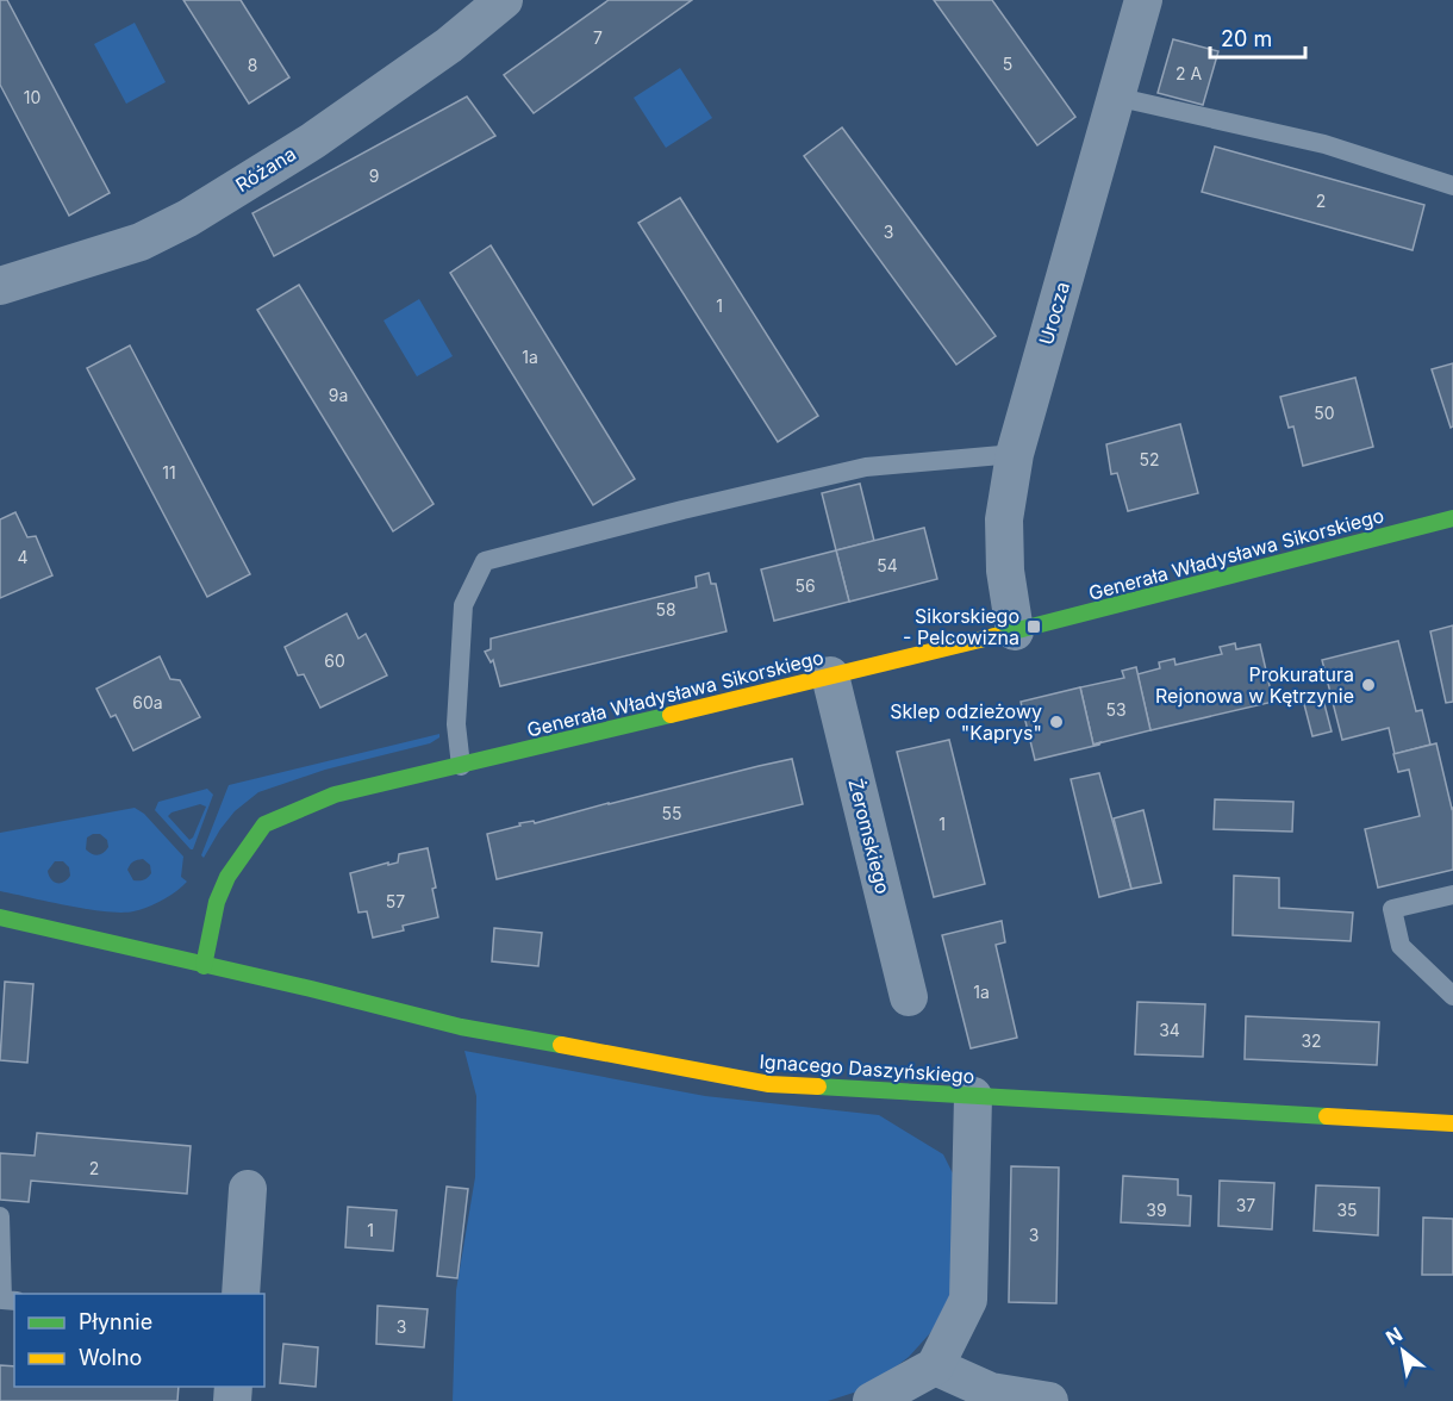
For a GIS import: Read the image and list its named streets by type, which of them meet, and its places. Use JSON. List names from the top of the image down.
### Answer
{
  "streets": {
    "main road": ["Generała Władysława Sikorskiego", "Ignacego Daszyńskiego"],
    "street": ["Różana", "Urocza", "Żeromskiego"]
  },
  "crossings": [
    ["Urocza", "Generała Władysława Sikorskiego"],
    ["Generała Władysława Sikorskiego", "Żeromskiego"],
    ["Generała Władysława Sikorskiego", "Ignacego Daszyńskiego"]
  ],
  "places": {
    "transit": ["Sikorskiego - Pelcowizna"],
    "other": ["Prokuratura Rejonowa w Kętrzynie", "Sklep odzieżowy \"Kaprys\""]
  },
  "house_numbers": [
    "7",
    "5",
    "8",
    "2 A",
    "10",
    "9",
    "2",
    "3",
    "1",
    "1a",
    "9a",
    "50",
    "52",
    "11",
    "4",
    "54",
    "56",
    "58",
    "60",
    "60a",
    "53",
    "55",
    "1",
    "57",
    "1a",
    "34",
    "32",
    "2",
    "37",
    "39",
    "35",
    "1",
    "3",
    "3"
  ],
  "legend": ["Płynnie", "Wolno"],
  "scale_bar": "20 m",
  "north": "top left"
}
